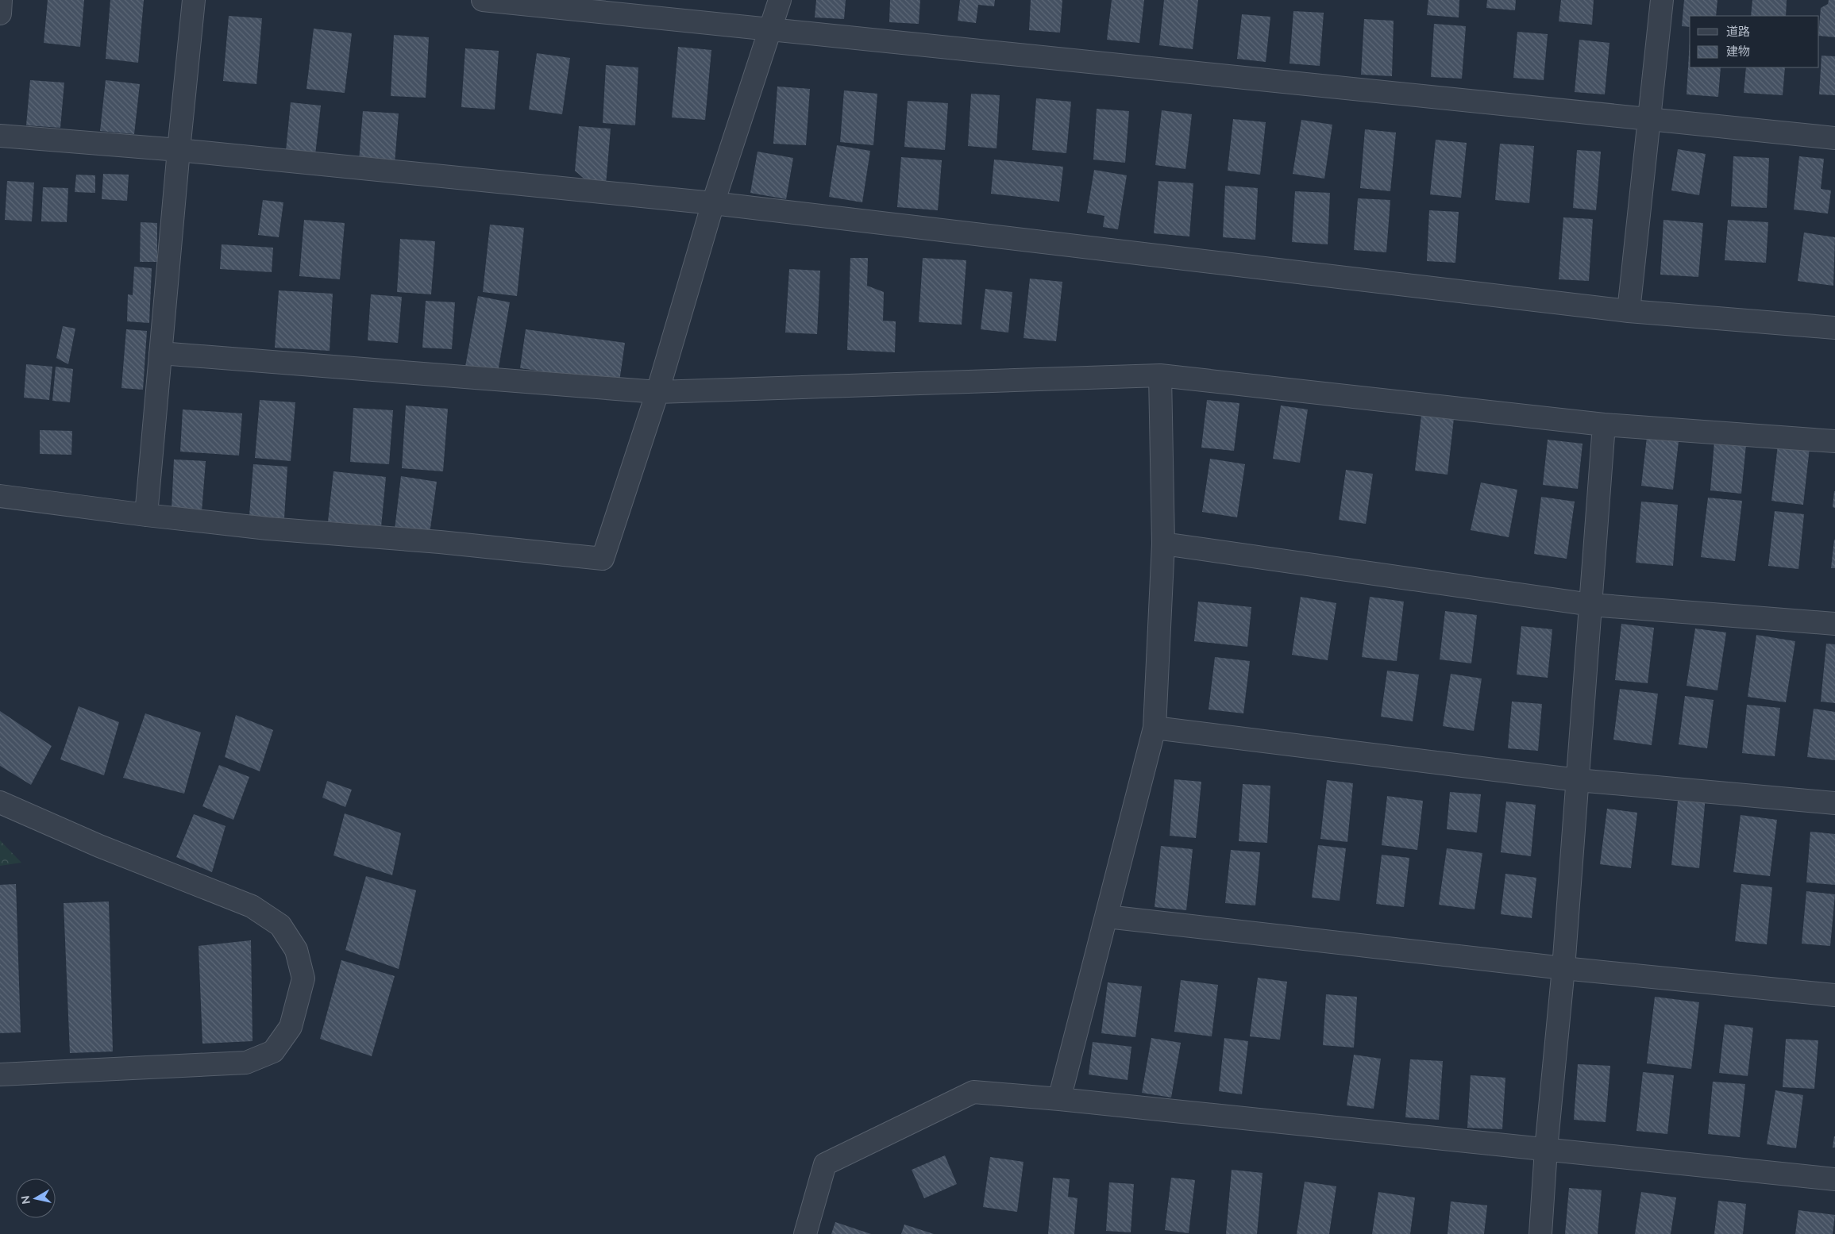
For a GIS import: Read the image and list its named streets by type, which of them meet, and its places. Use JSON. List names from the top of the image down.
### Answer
{
  "legend": ["道路", "建物"],
  "north": "left"
}
